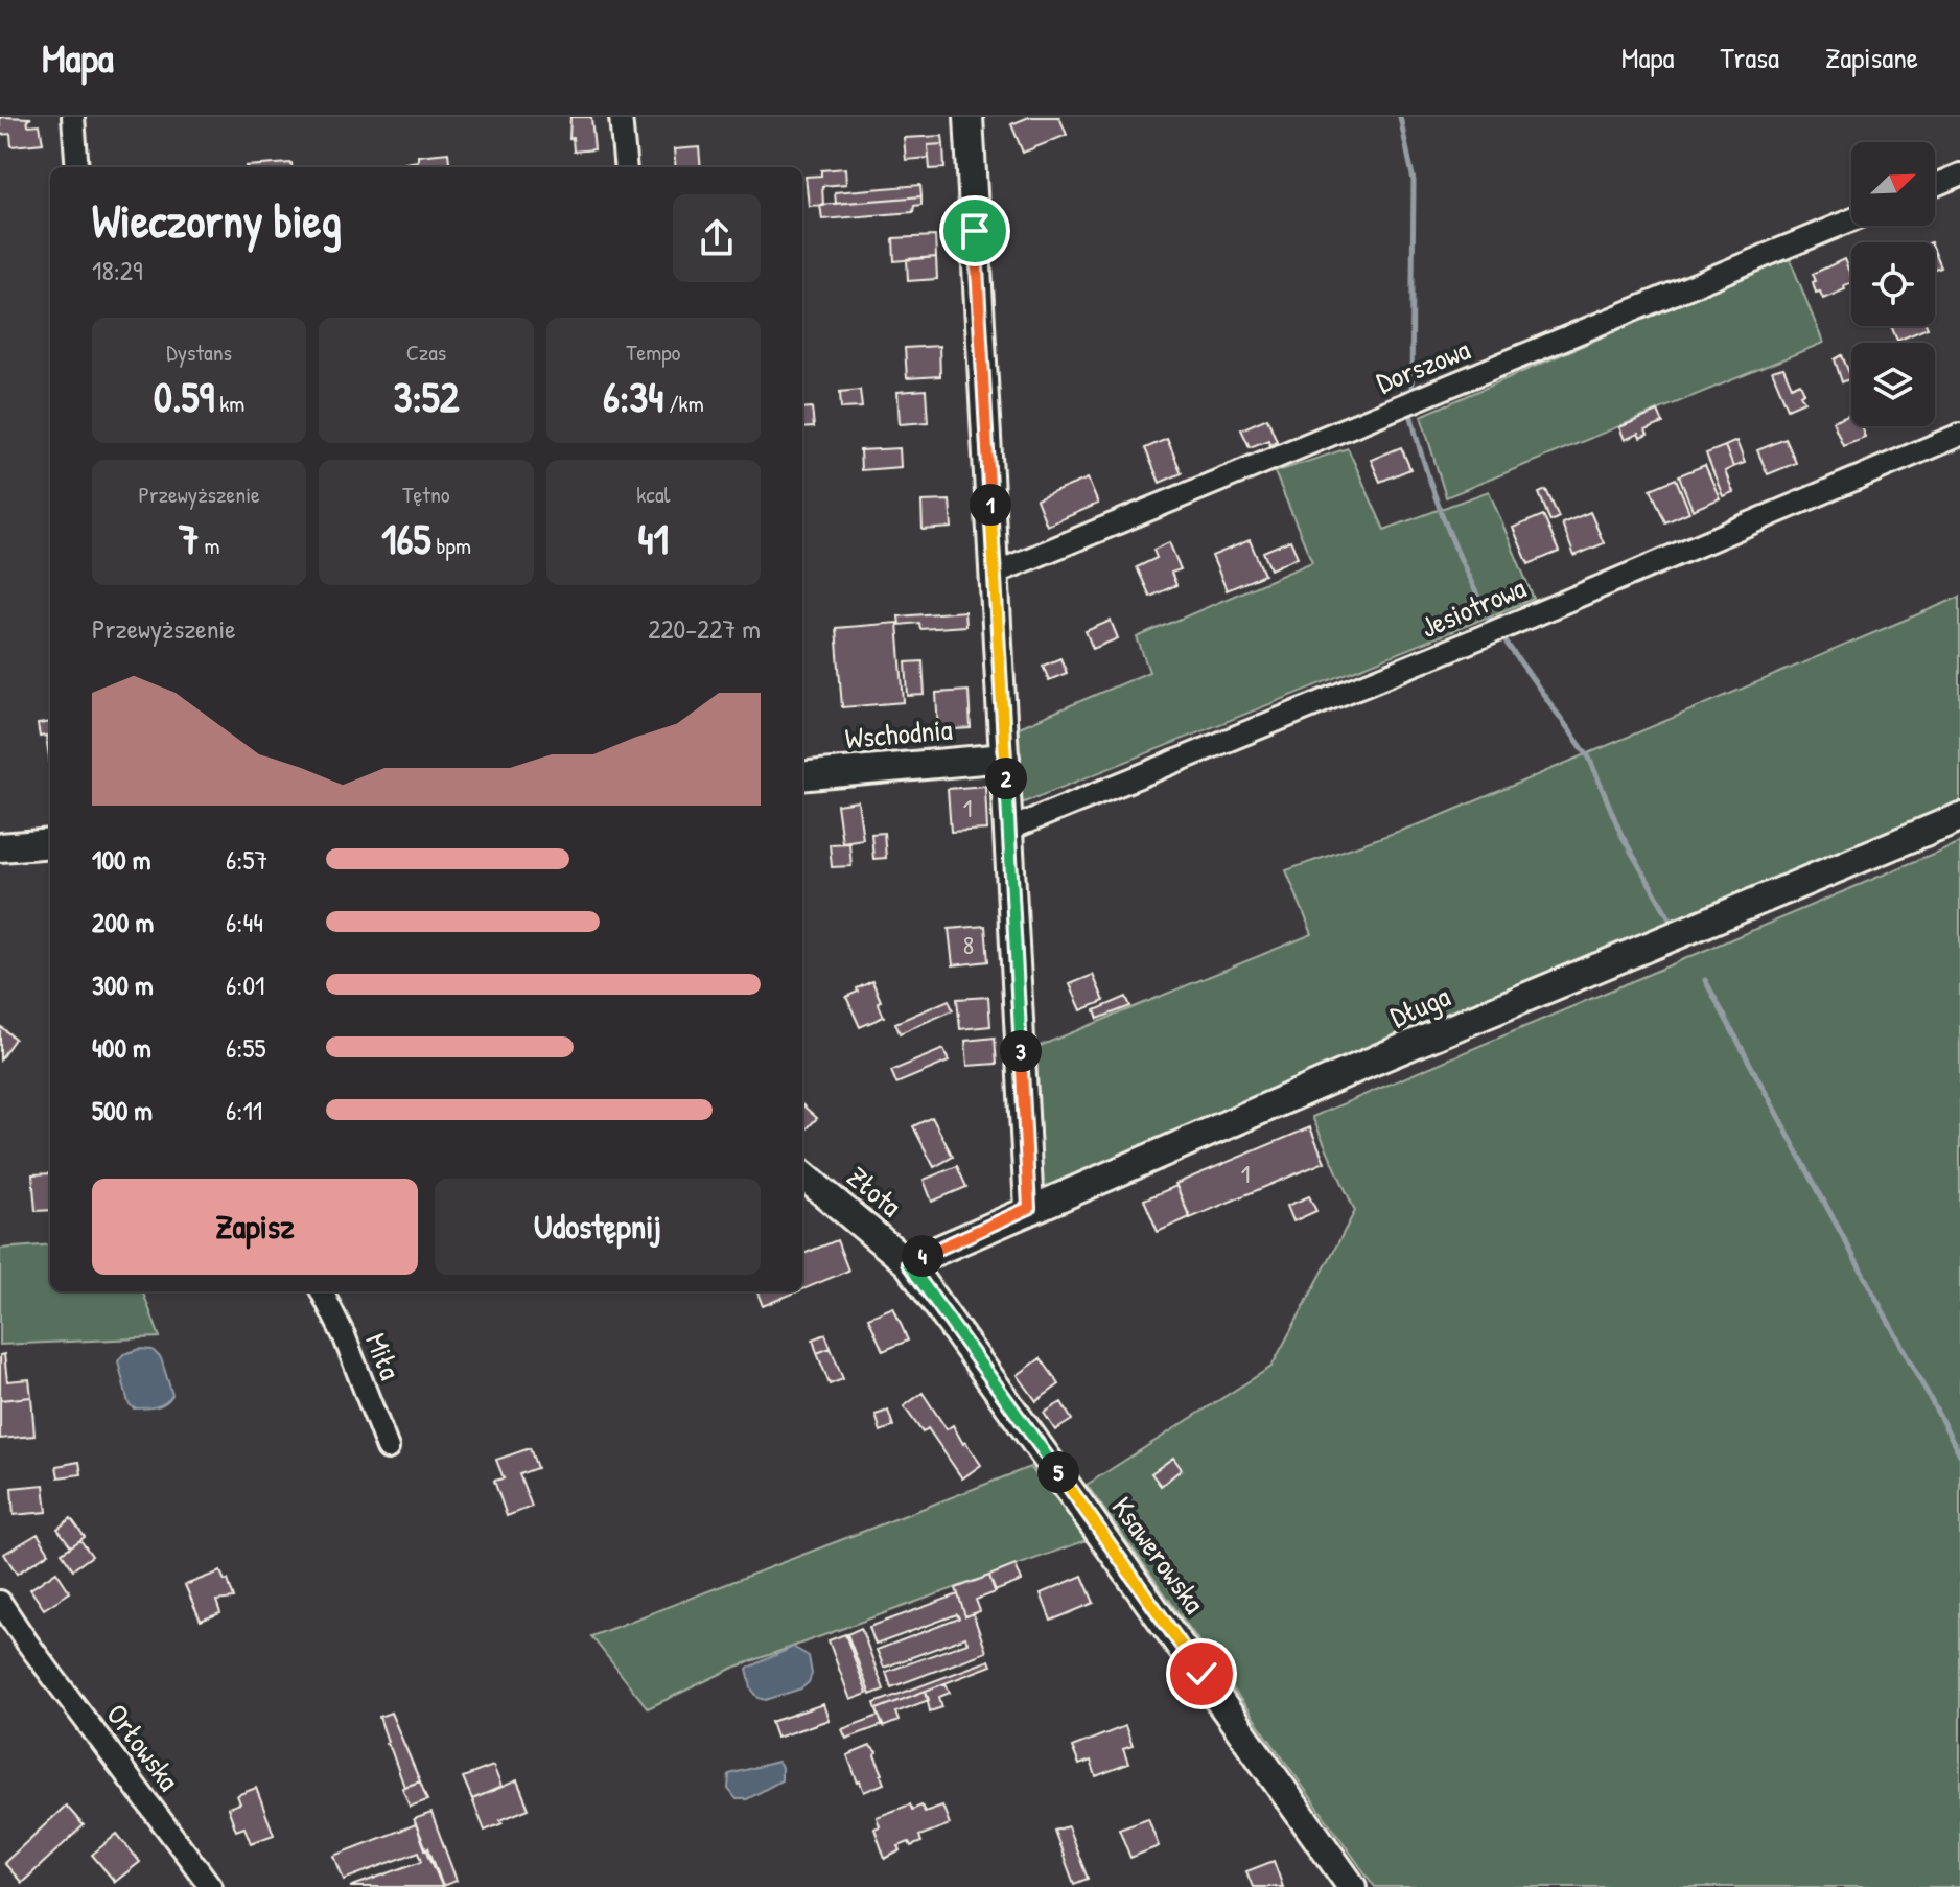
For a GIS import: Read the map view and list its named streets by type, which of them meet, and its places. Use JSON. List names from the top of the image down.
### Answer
{
  "streets": {
    "street": [
      "Dorszowa",
      "Jesiotrowa",
      "Wschodnia",
      "Długa",
      "Złota",
      "Miła",
      "Ksawerowska",
      "Orłowska"
    ]
  },
  "crossings": [
    ["Długa", "Złota"],
    ["Długa", "Ksawerowska"],
    ["Złota", "Ksawerowska"]
  ],
  "house_numbers": ["1", "8", "1"],
  "north": "top right",
  "page": {
    "header": "Mapa",
    "nav": ["Mapa", "Trasa", "Zapisane"],
    "heading": ["Wieczorny bieg", "18:29"],
    "stats": [
      ["Dystans", "0.59 km"],
      ["Czas", "3:52"],
      ["Tempo", "6:34 /km"],
      ["Przewyższenie", "7 m"],
      ["Tętno", "165 bpm"],
      ["kcal", "41"]
    ],
    "pins": [
      "1",
      "2",
      "3",
      "4",
      "5"
    ],
    "chart": ["Przewyższenie", "220–227 m"],
    "list": [
      {
        "name": "100 m",
        "note": "6:57"
      },
      {
        "name": "200 m",
        "note": "6:44"
      },
      {
        "name": "300 m",
        "note": "6:01"
      },
      {
        "name": "400 m",
        "note": "6:55"
      },
      {
        "name": "500 m",
        "note": "6:11"
      }
    ],
    "buttons": ["Zapisz", "Udostępnij"]
  }
}
